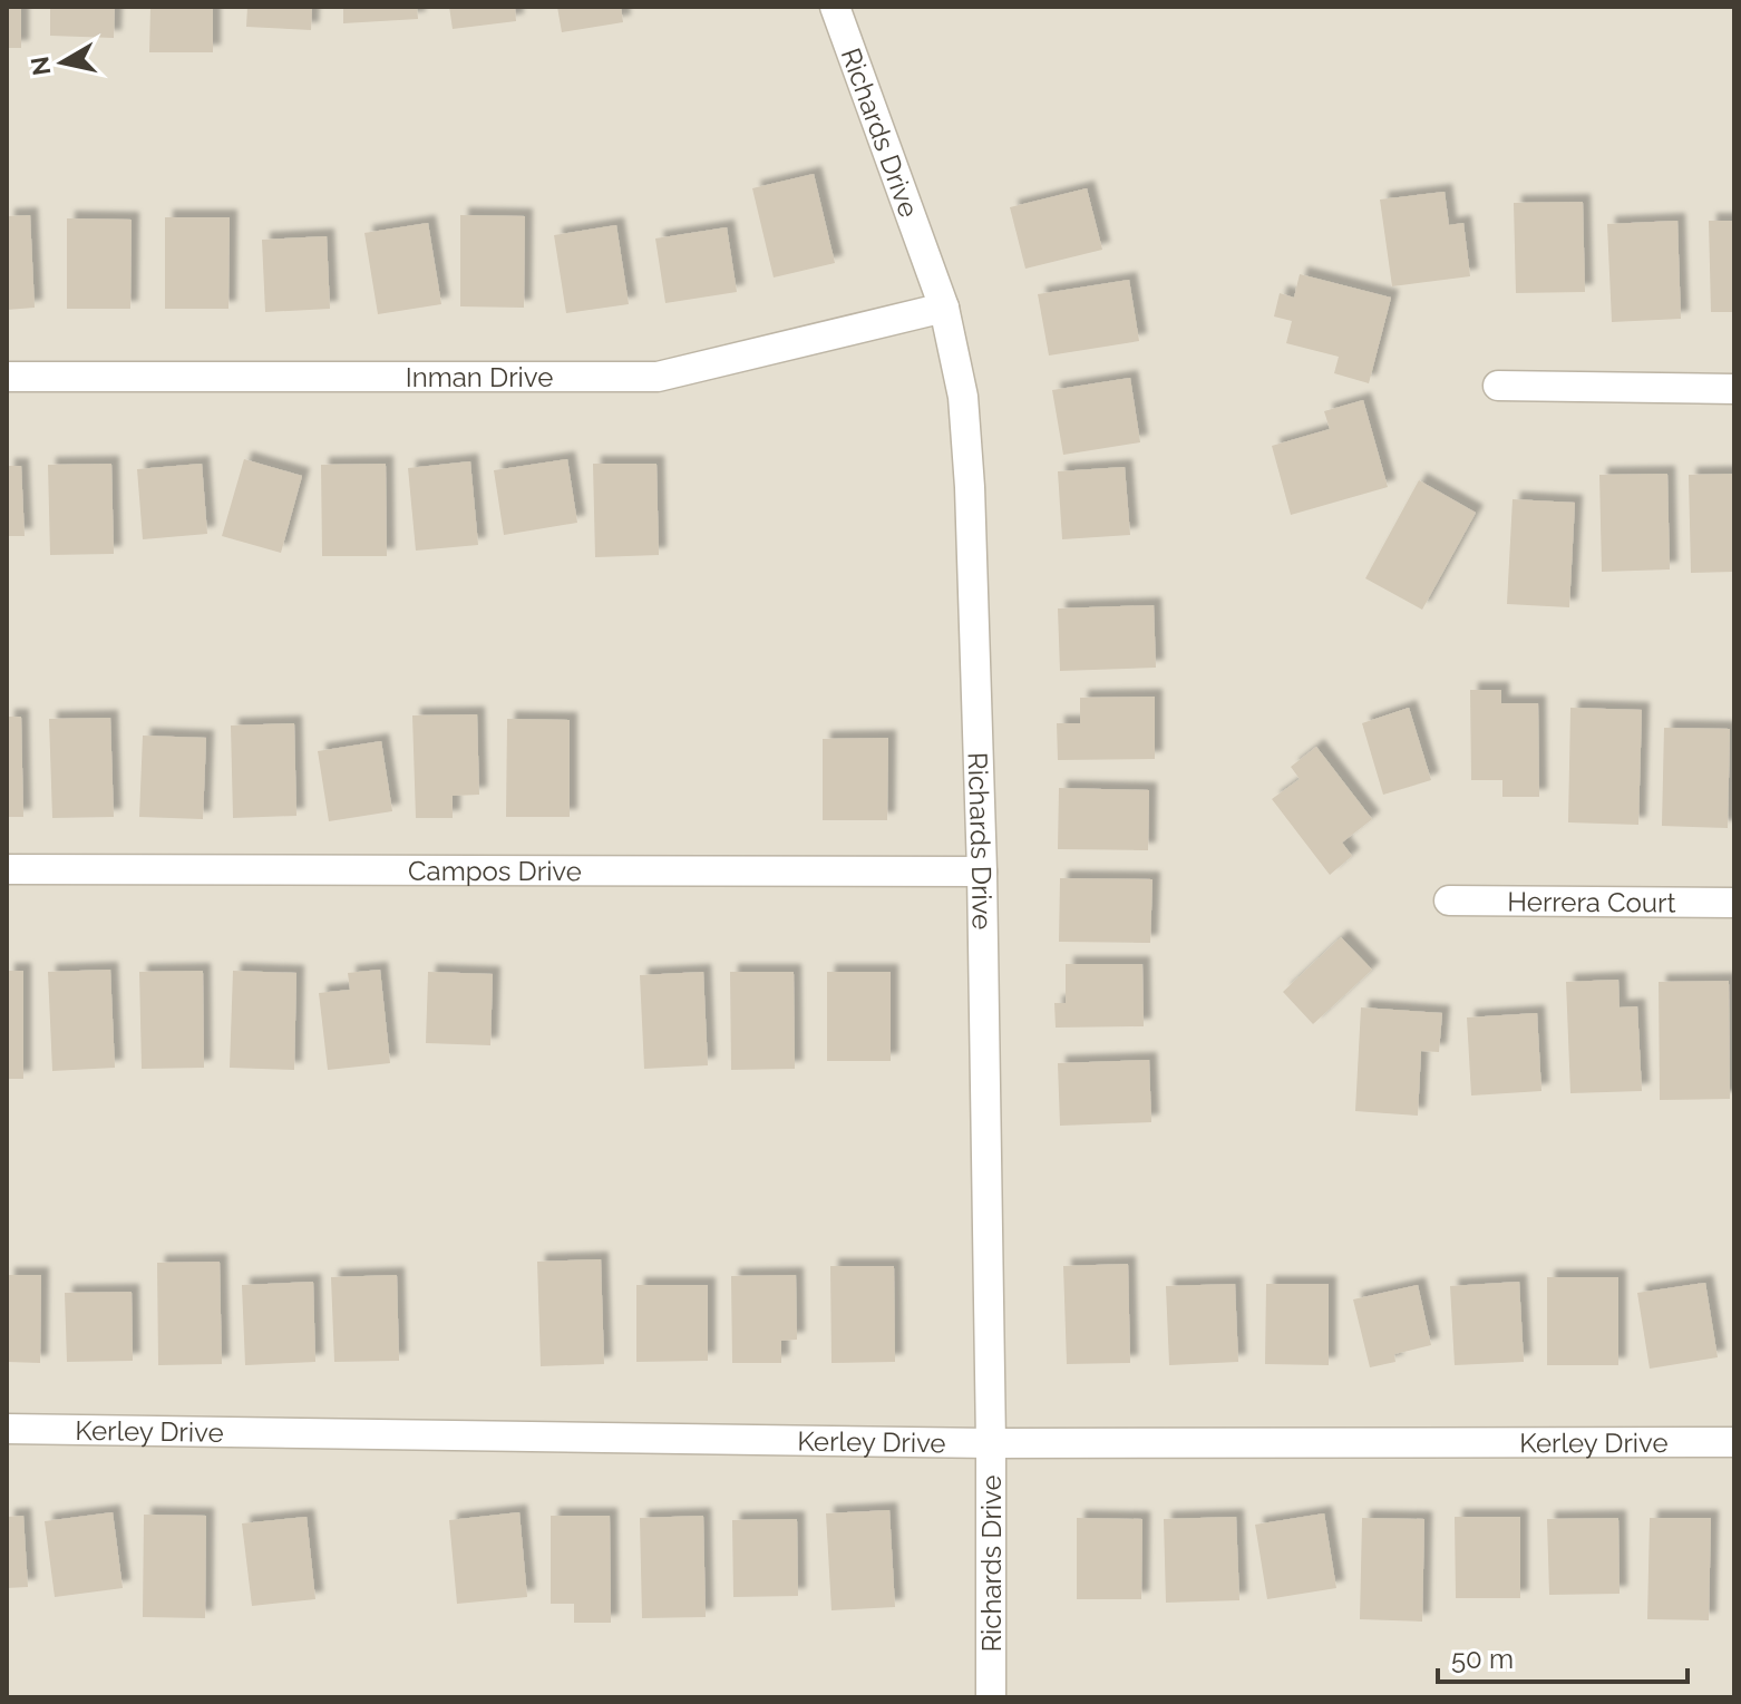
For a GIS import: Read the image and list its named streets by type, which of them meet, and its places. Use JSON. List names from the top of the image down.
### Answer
{
  "streets": {
    "street": [
      "Richards Drive",
      "Inman Drive",
      "Campos Drive",
      "Herrera Court",
      "Kerley Drive"
    ]
  },
  "crossings": [
    ["Richards Drive", "Inman Drive"],
    ["Richards Drive", "Campos Drive"],
    ["Richards Drive", "Kerley Drive"]
  ],
  "scale_bar": "50 m",
  "north": "left"
}
